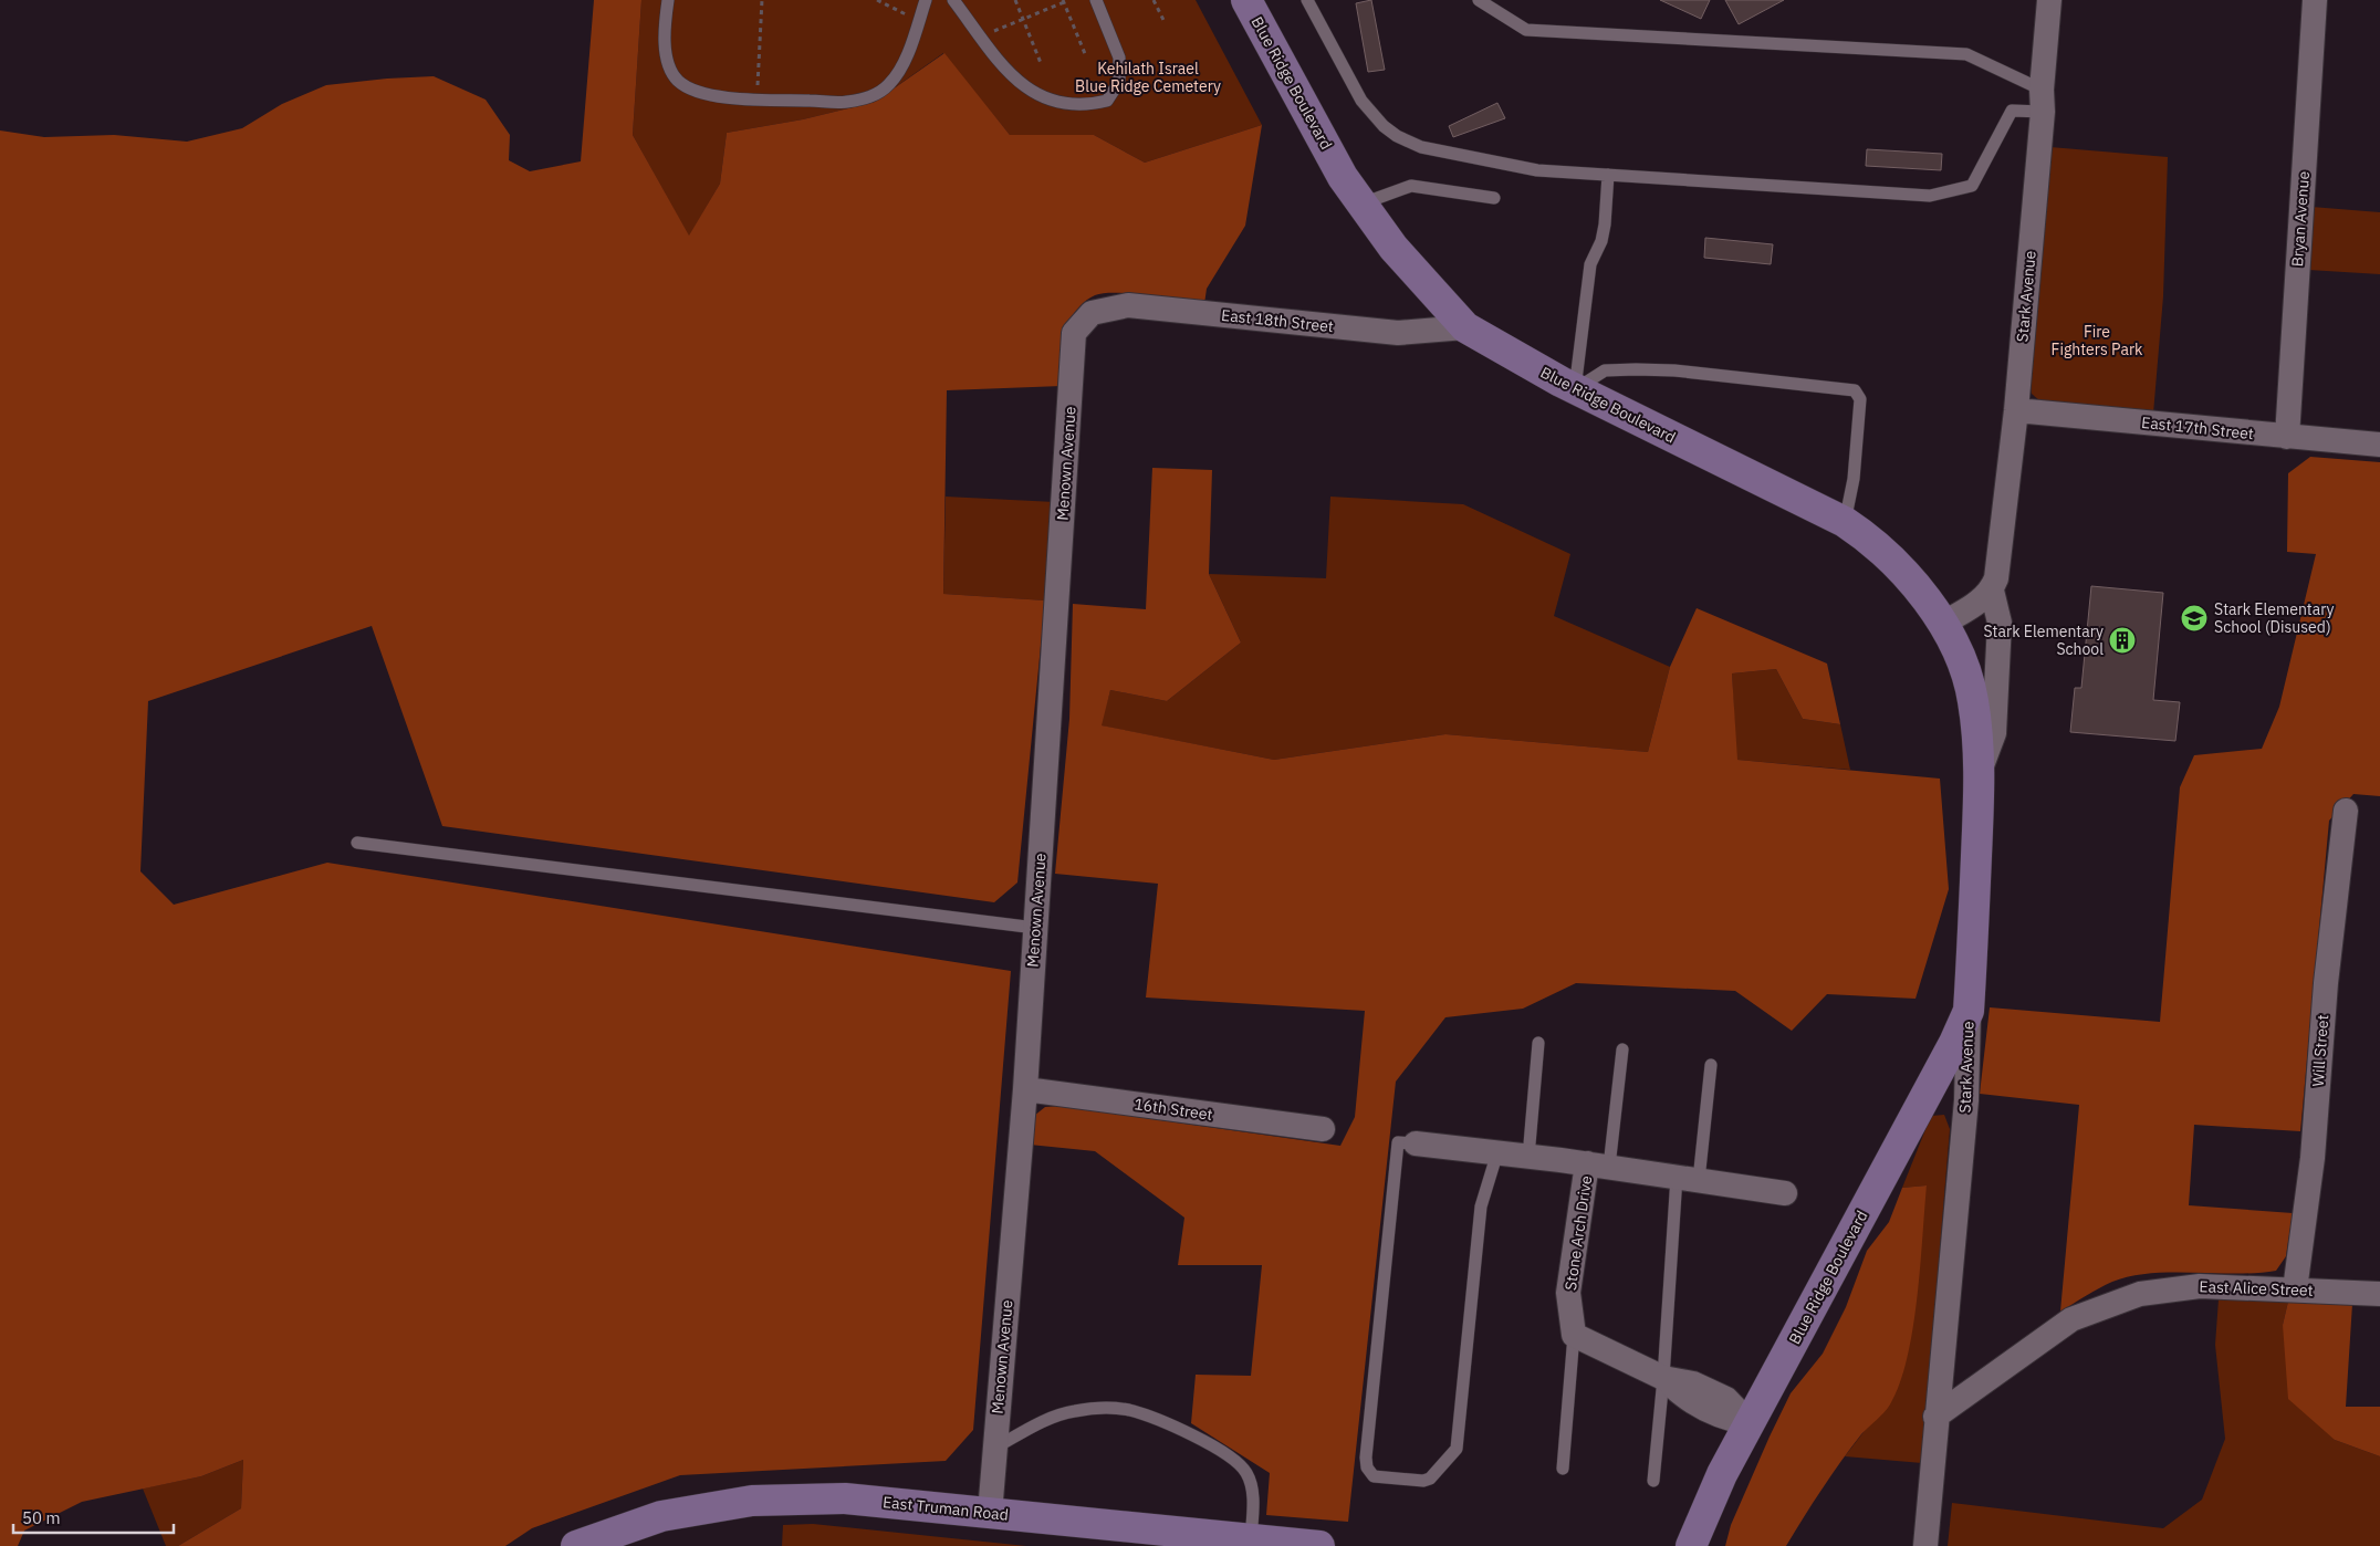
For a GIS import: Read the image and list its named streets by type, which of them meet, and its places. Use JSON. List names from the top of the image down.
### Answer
{
  "streets": {
    "main road": ["Blue Ridge Boulevard", "Stark Avenue", "East Truman Road"],
    "street": [
      "Bryan Avenue",
      "East 18th Street",
      "East 17th Street",
      "Menown Avenue",
      "Will Street",
      "16th Street",
      "Stone Arch Drive",
      "East Alice Street"
    ]
  },
  "crossings": [
    ["Blue Ridge Boulevard", "Stark Avenue"],
    ["Blue Ridge Boulevard", "East 18th Street"],
    ["Bryan Avenue", "East 17th Street"],
    ["Stark Avenue", "East 17th Street"],
    ["Stark Avenue", "East Alice Street"],
    ["East 18th Street", "Menown Avenue"],
    ["Menown Avenue", "16th Street"],
    ["Menown Avenue", "East Truman Road"],
    ["Will Street", "East Alice Street"]
  ],
  "parks": ["Kehilath Israel Blue Ridge Cemetery", "Fire Fighters Park"],
  "places": {
    "school or university": ["Stark Elementary School (Disused)"],
    "building": ["Stark Elementary School"]
  },
  "scale_bar": "50 m"
}
